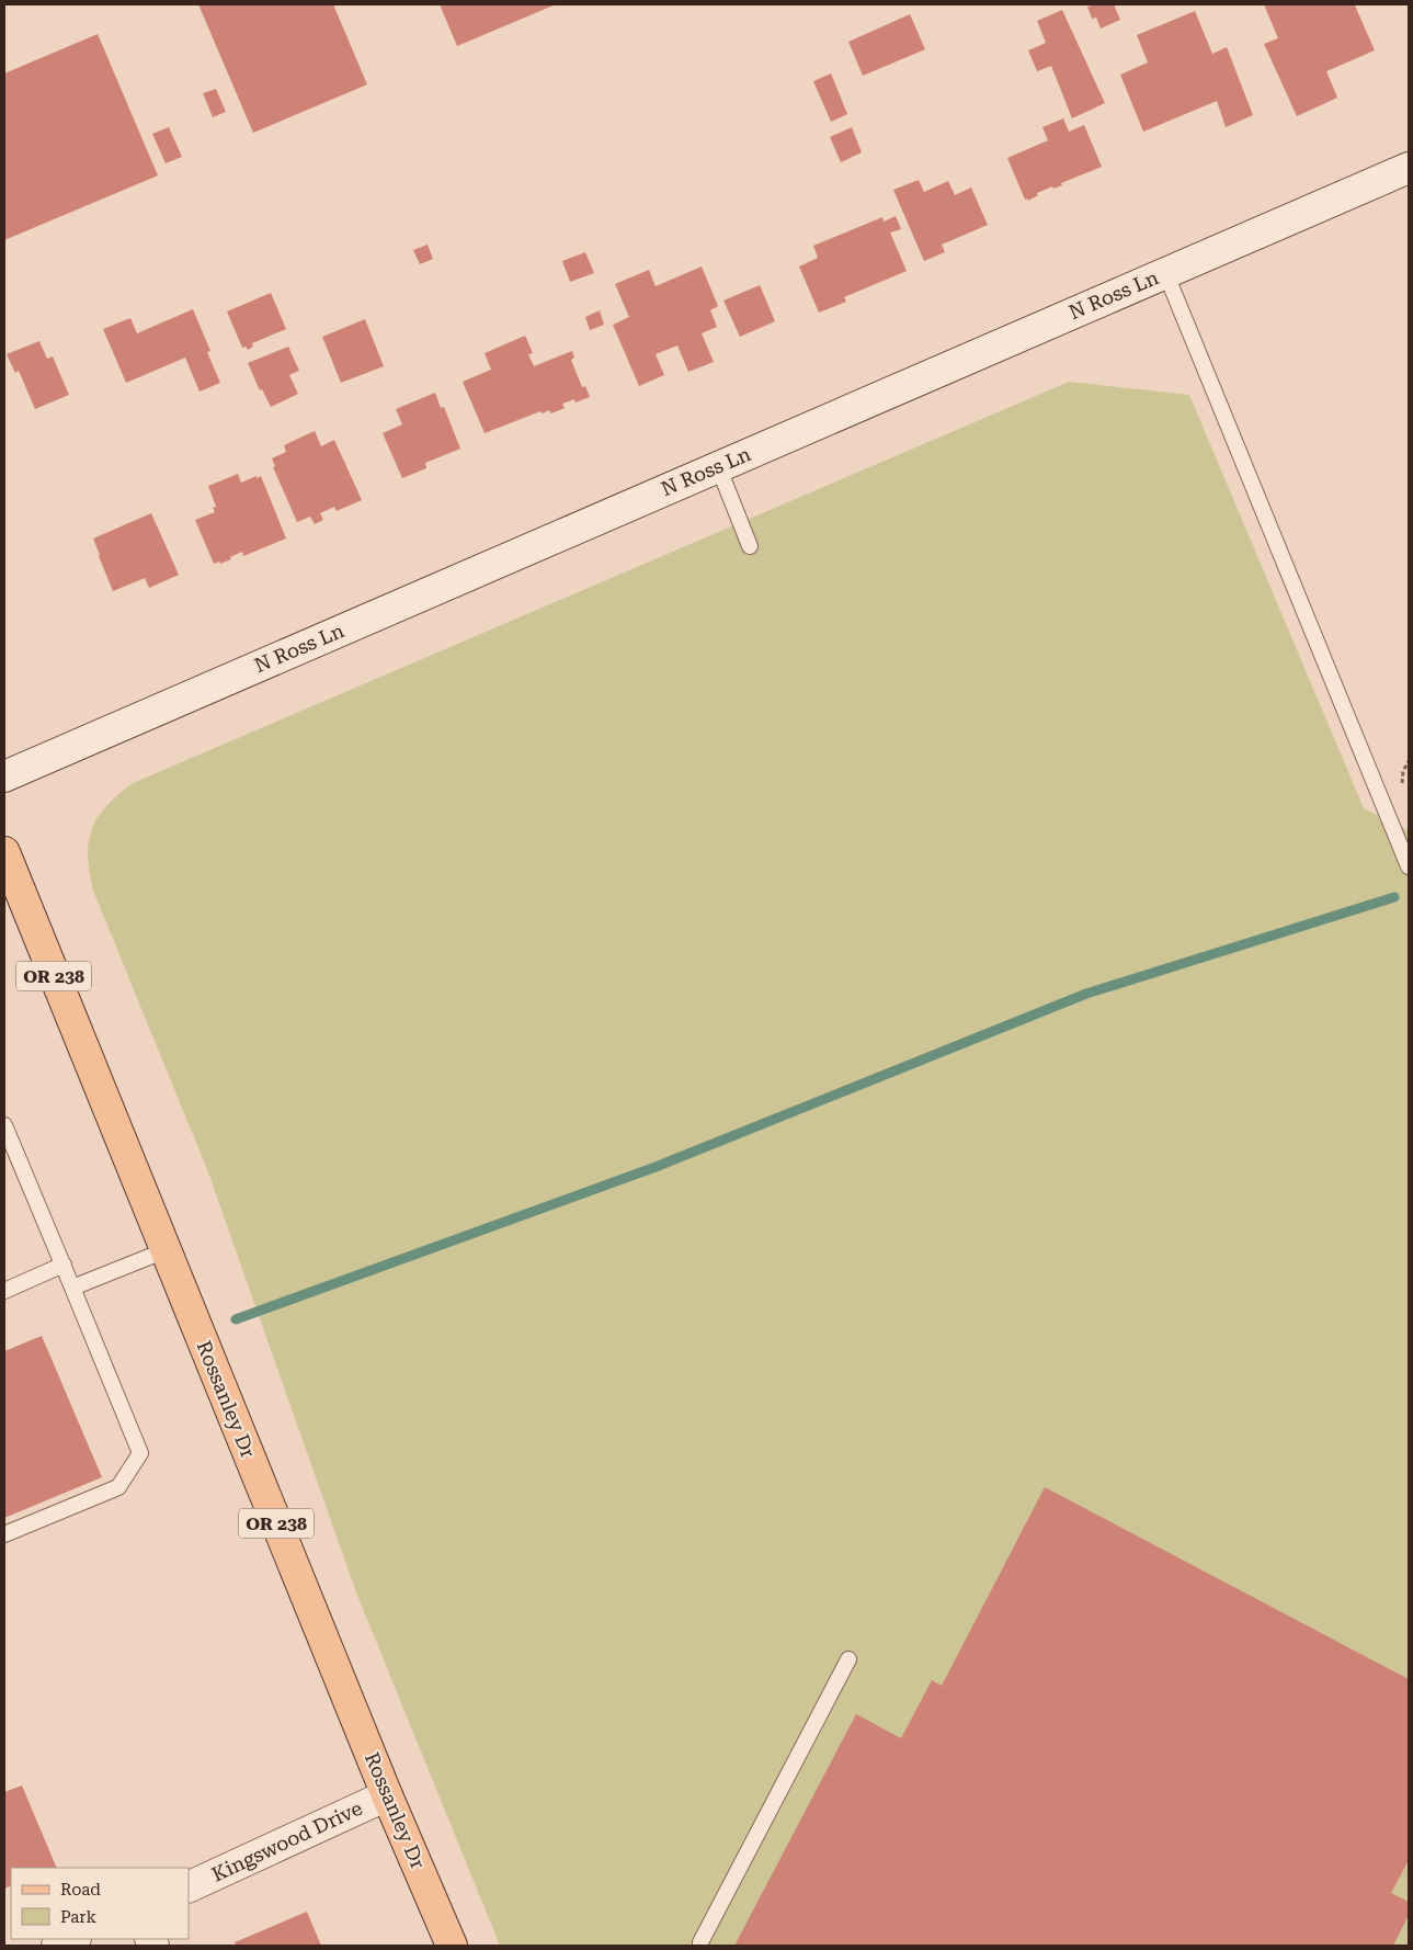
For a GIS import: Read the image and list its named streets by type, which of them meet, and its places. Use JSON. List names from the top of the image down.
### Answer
{
  "streets": {
    "main road": [
      "N Ross Ln",
      "OR 238",
      "Rossanley Dr",
      "Kingswood Drive"
    ]
  },
  "crossings": [
    ["Rossanley Dr", "Kingswood Drive"]
  ],
  "legend": ["Road", "Park"]
}
